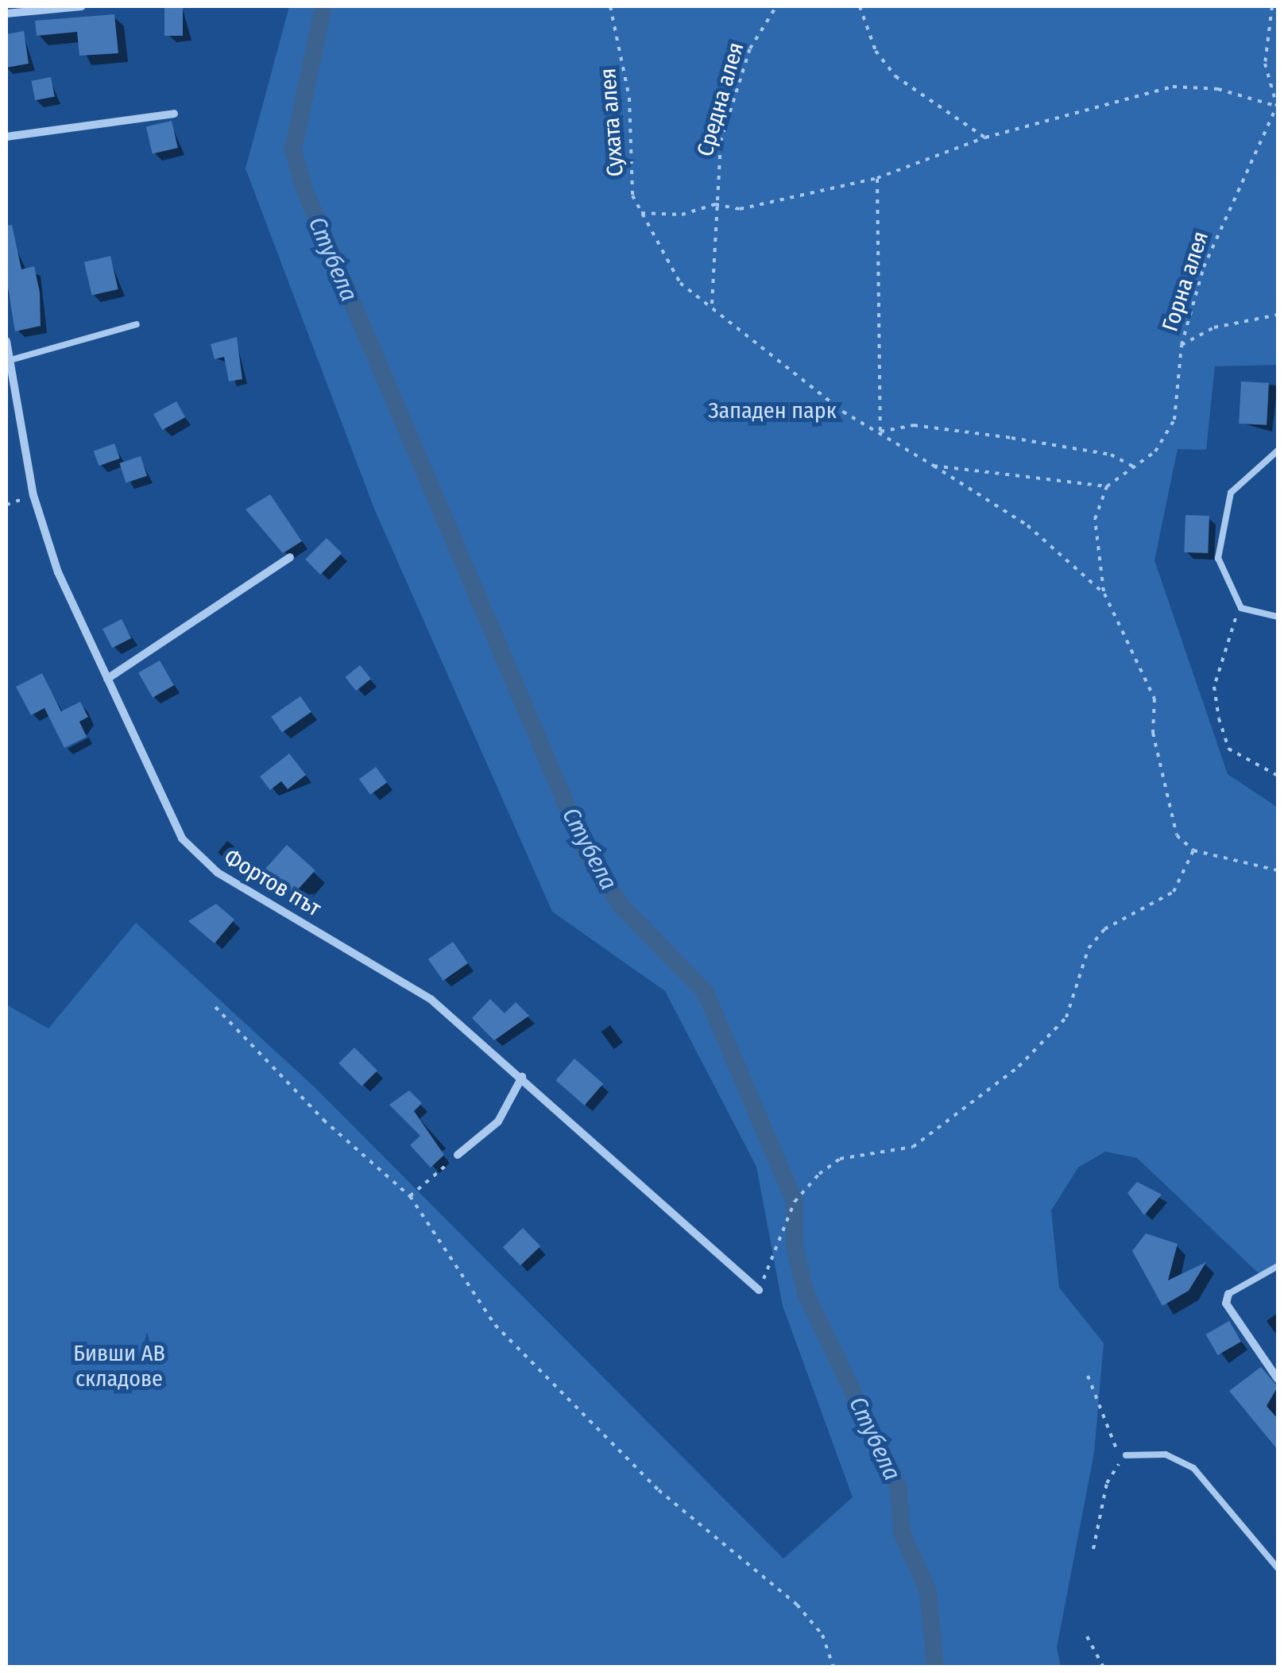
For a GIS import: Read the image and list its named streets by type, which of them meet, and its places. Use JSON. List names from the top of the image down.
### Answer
{
  "streets": {
    "street": ["Фортов път"],
    "path": ["Средна алея", "Сухата алея", "Горна алея"]
  },
  "crossings": [
    ["Средна алея", "Сухата алея"]
  ],
  "water": ["Стубела"],
  "parks": ["Западен парк", "Бивши АВ складове"]
}
